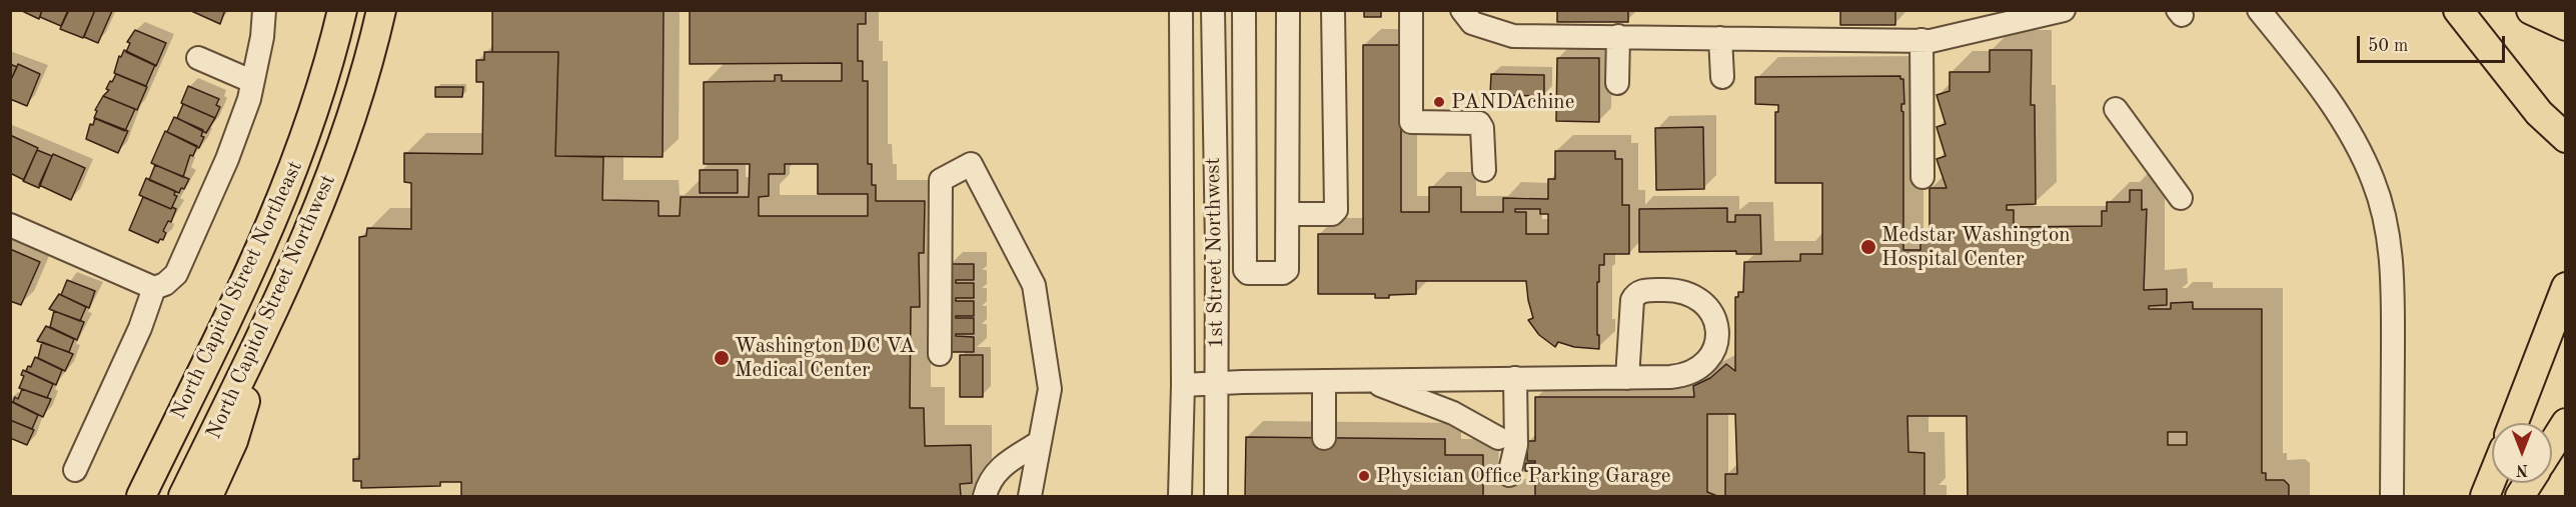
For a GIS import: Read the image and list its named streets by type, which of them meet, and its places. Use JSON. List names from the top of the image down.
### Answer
{
  "streets": {
    "main road": ["North Capitol Street Northeast", "North Capitol Street Northwest"],
    "street": ["1st Street Northwest"]
  },
  "places": [
    "PANDAchine",
    "Medstar Washington Hospital Center",
    "Washington DC VA Medical Center",
    "Physician Office Parking Garage"
  ],
  "scale_bar": "50 m",
  "north": "bottom"
}
